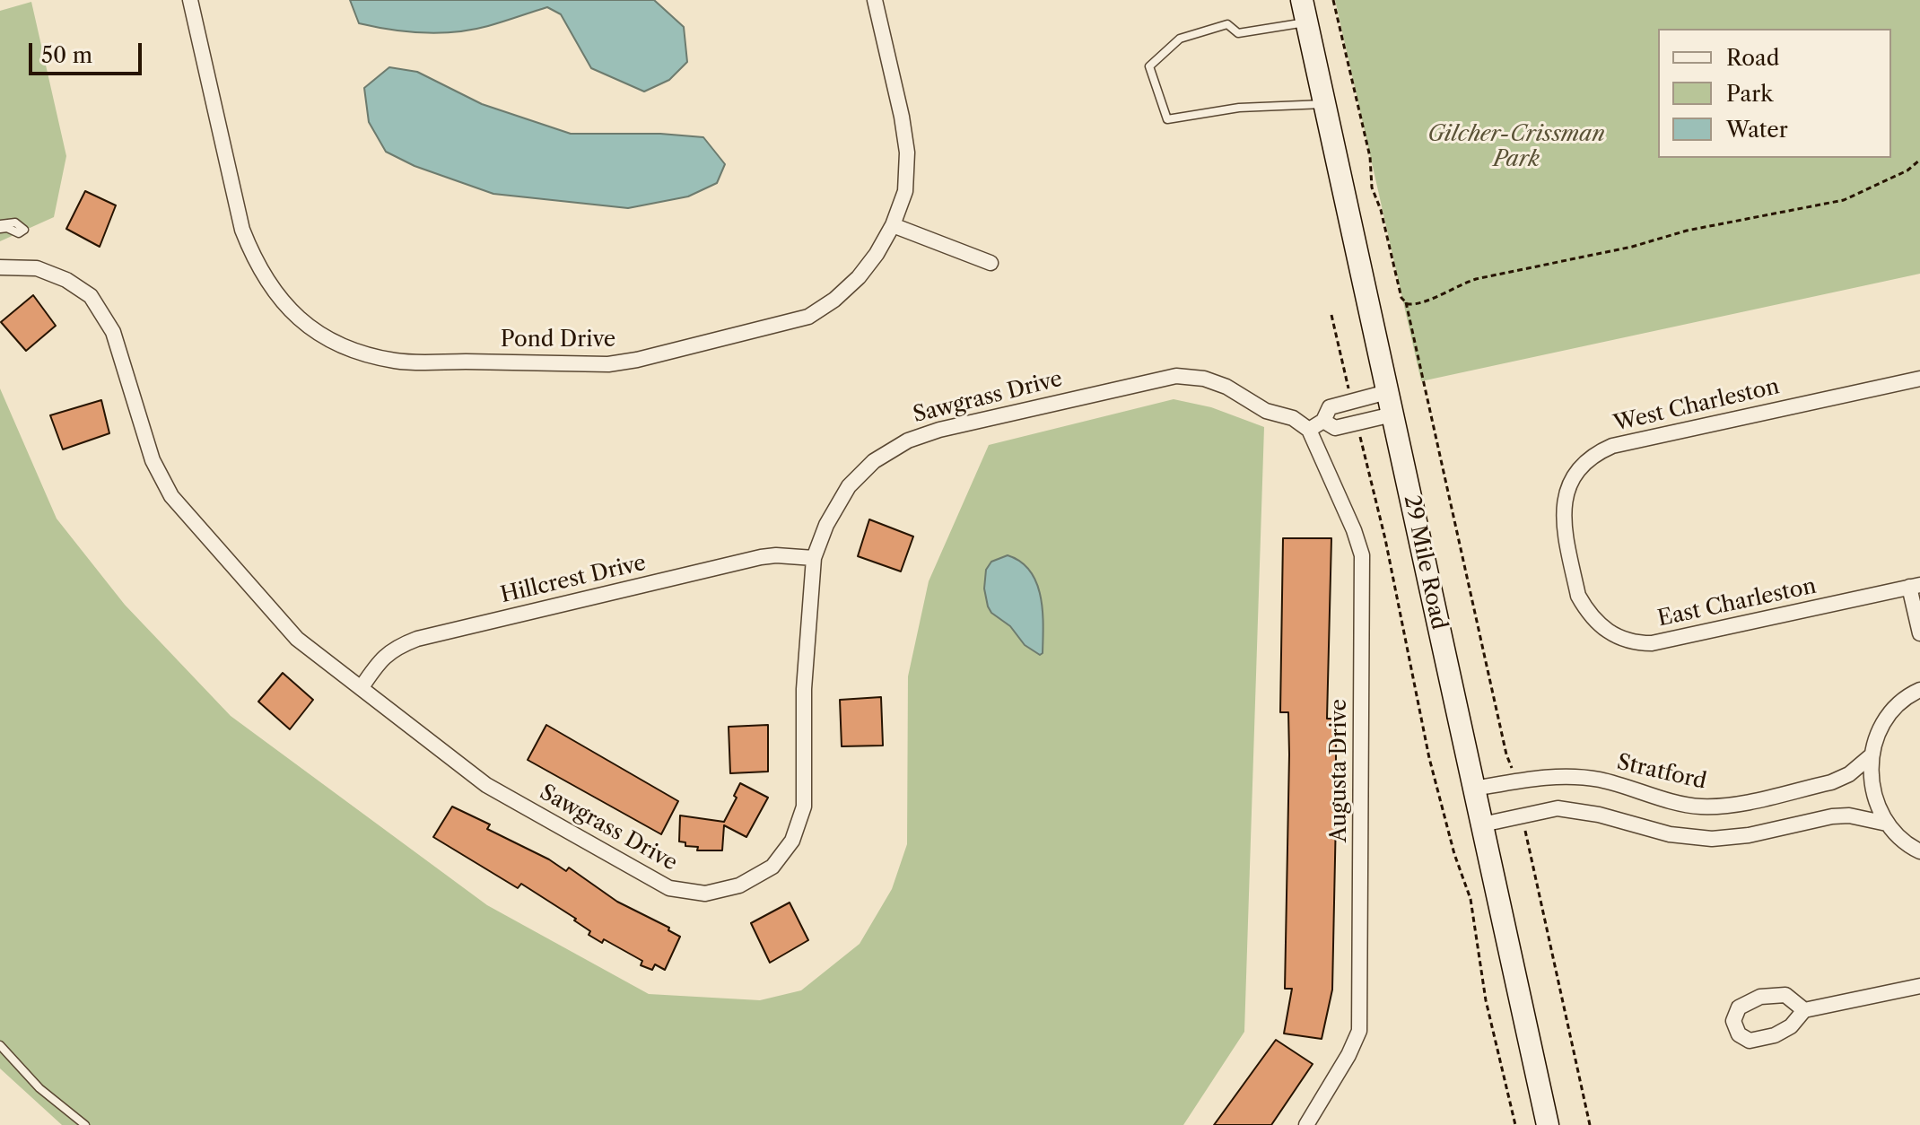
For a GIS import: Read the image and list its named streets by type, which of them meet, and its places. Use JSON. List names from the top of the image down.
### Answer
{
  "streets": {
    "street": [
      "Pond Drive",
      "Sawgrass Drive",
      "West Charleston",
      "29 Mile Road",
      "Hillcrest Drive",
      "East Charleston",
      "Augusta Drive",
      "Stratford"
    ]
  },
  "crossings": [
    ["Sawgrass Drive", "Hillcrest Drive"],
    ["Sawgrass Drive", "Augusta Drive"],
    ["West Charleston", "East Charleston"],
    ["29 Mile Road", "Stratford"]
  ],
  "parks": ["Gilcher-Crissman Park"],
  "legend": ["Road", "Park", "Water"],
  "scale_bar": "50 m"
}
